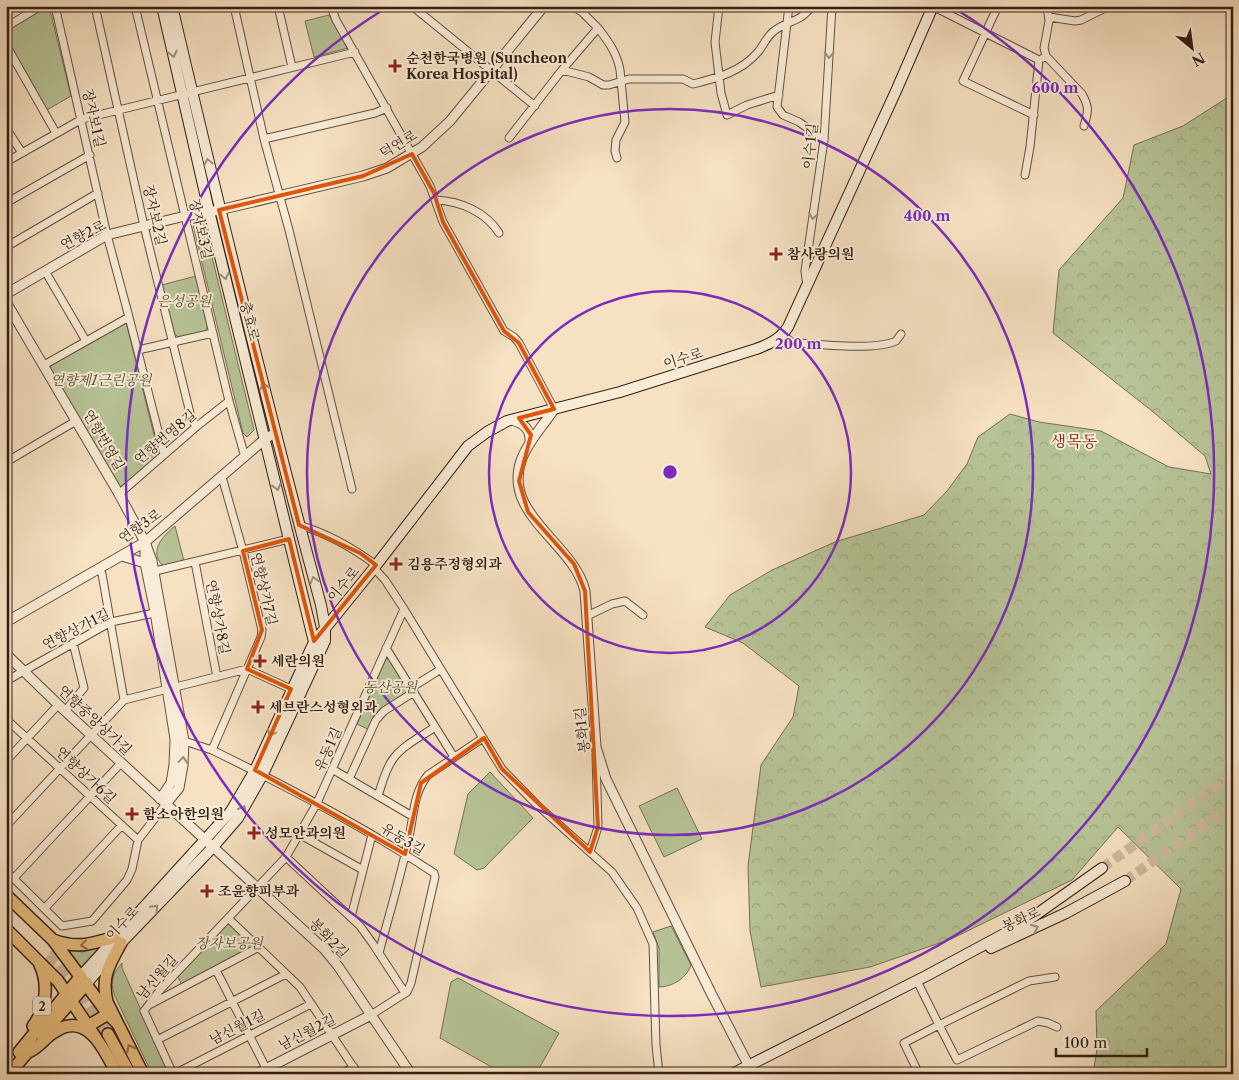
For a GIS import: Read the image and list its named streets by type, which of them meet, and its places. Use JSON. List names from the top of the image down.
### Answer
{
  "streets": {
    "main road": [
      "충효로",
      "이수로",
      "봉화로",
      "2"
    ],
    "street": [
      "장자보1길",
      "덕연로",
      "이수1길",
      "장자보2길",
      "장자보3길",
      "연향2로",
      "연향번영8길",
      "연향번영길",
      "연향3로",
      "연향상가7길",
      "연향상가8길",
      "연향상가1길",
      "연향중앙상가길",
      "봉화1길",
      "유동1길",
      "연향상가6길",
      "유동3길",
      "봉화2길",
      "남신월길",
      "남신월1길",
      "남신월2길"
    ]
  },
  "crossings": [
    ["장자보1길", "연향2로"],
    ["덕연로", "연향2로"],
    ["덕연로", "충효로"],
    ["장자보2길", "연향2로"],
    ["장자보2길", "연향번영8길"],
    ["장자보3길", "연향2로"],
    ["장자보3길", "연향번영8길"],
    ["장자보3길", "연향3로"],
    ["연향2로", "충효로"],
    ["충효로", "이수로"],
    ["충효로", "연향3로"],
    ["충효로", "연향상가8길"],
    ["이수로", "연향중앙상가길"],
    ["이수로", "봉화1길"],
    ["이수로", "유동3길"],
    ["이수로", "봉화2길"],
    ["이수로", "2"],
    ["연향번영8길", "연향번영길"],
    ["연향번영길", "연향3로"],
    ["연향번영길", "연향상가8길"],
    ["연향번영길", "연향상가1길"],
    ["연향번영길", "연향중앙상가길"],
    ["연향3로", "연향상가7길"],
    ["연향상가7길", "연향상가8길"],
    ["연향상가7길", "유동3길"],
    ["연향상가1길", "연향중앙상가길"],
    ["연향중앙상가길", "봉화2길"],
    ["봉화1길", "봉화로"],
    ["유동1길", "유동3길"],
    ["유동1길", "봉화2길"],
    ["유동1길", "남신월길"],
    ["봉화2길", "남신월길"],
    ["봉화2길", "남신월2길"],
    ["남신월길", "남신월1길"]
  ],
  "districts": ["생목동"],
  "parks": [
    "은성공원",
    "연향제1근린공원",
    "동산공원",
    "장자보공원"
  ],
  "places": {
    "health": [
      "순천한국병원 (Suncheon Korea Hospital)",
      "참사랑의원",
      "김용주정형외과",
      "세란의원",
      "세브란스성형외과",
      "함소아한의원",
      "성모안과의원",
      "조윤향피부과"
    ]
  },
  "scale_bar": "100 m",
  "north": "bottom right",
  "rings": ["600 m", "400 m", "200 m"]
}
